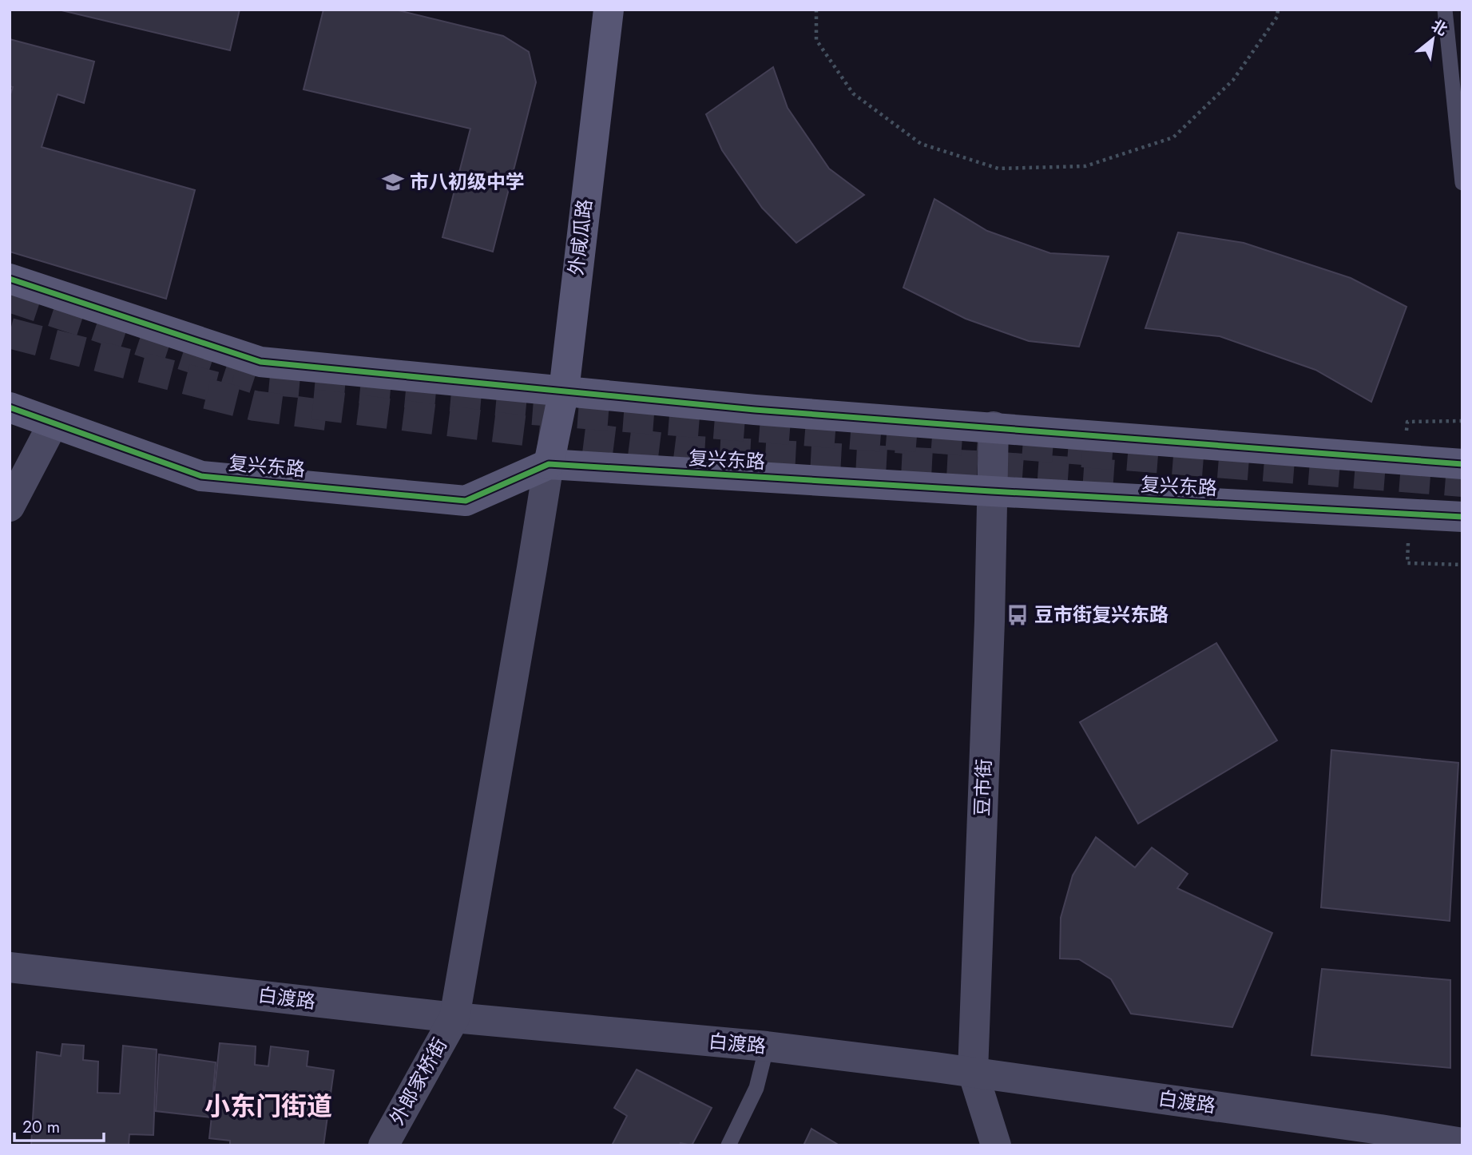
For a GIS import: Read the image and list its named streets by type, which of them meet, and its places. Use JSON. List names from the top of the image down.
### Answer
{
  "streets": {
    "main road": ["外咸瓜路", "复兴东路"],
    "street": ["豆市街", "白渡路", "外郎家桥街"]
  },
  "crossings": [
    ["外咸瓜路", "复兴东路"],
    ["外咸瓜路", "外郎家桥街"],
    ["复兴东路", "豆市街"],
    ["复兴东路", "外郎家桥街"],
    ["豆市街", "白渡路"],
    ["白渡路", "外郎家桥街"]
  ],
  "districts": ["小东门街道"],
  "places": {
    "school or university": ["市八初级中学"],
    "bus stop": ["豆市街复兴东路"]
  },
  "scale_bar": "20 m",
  "north": "top right"
}
